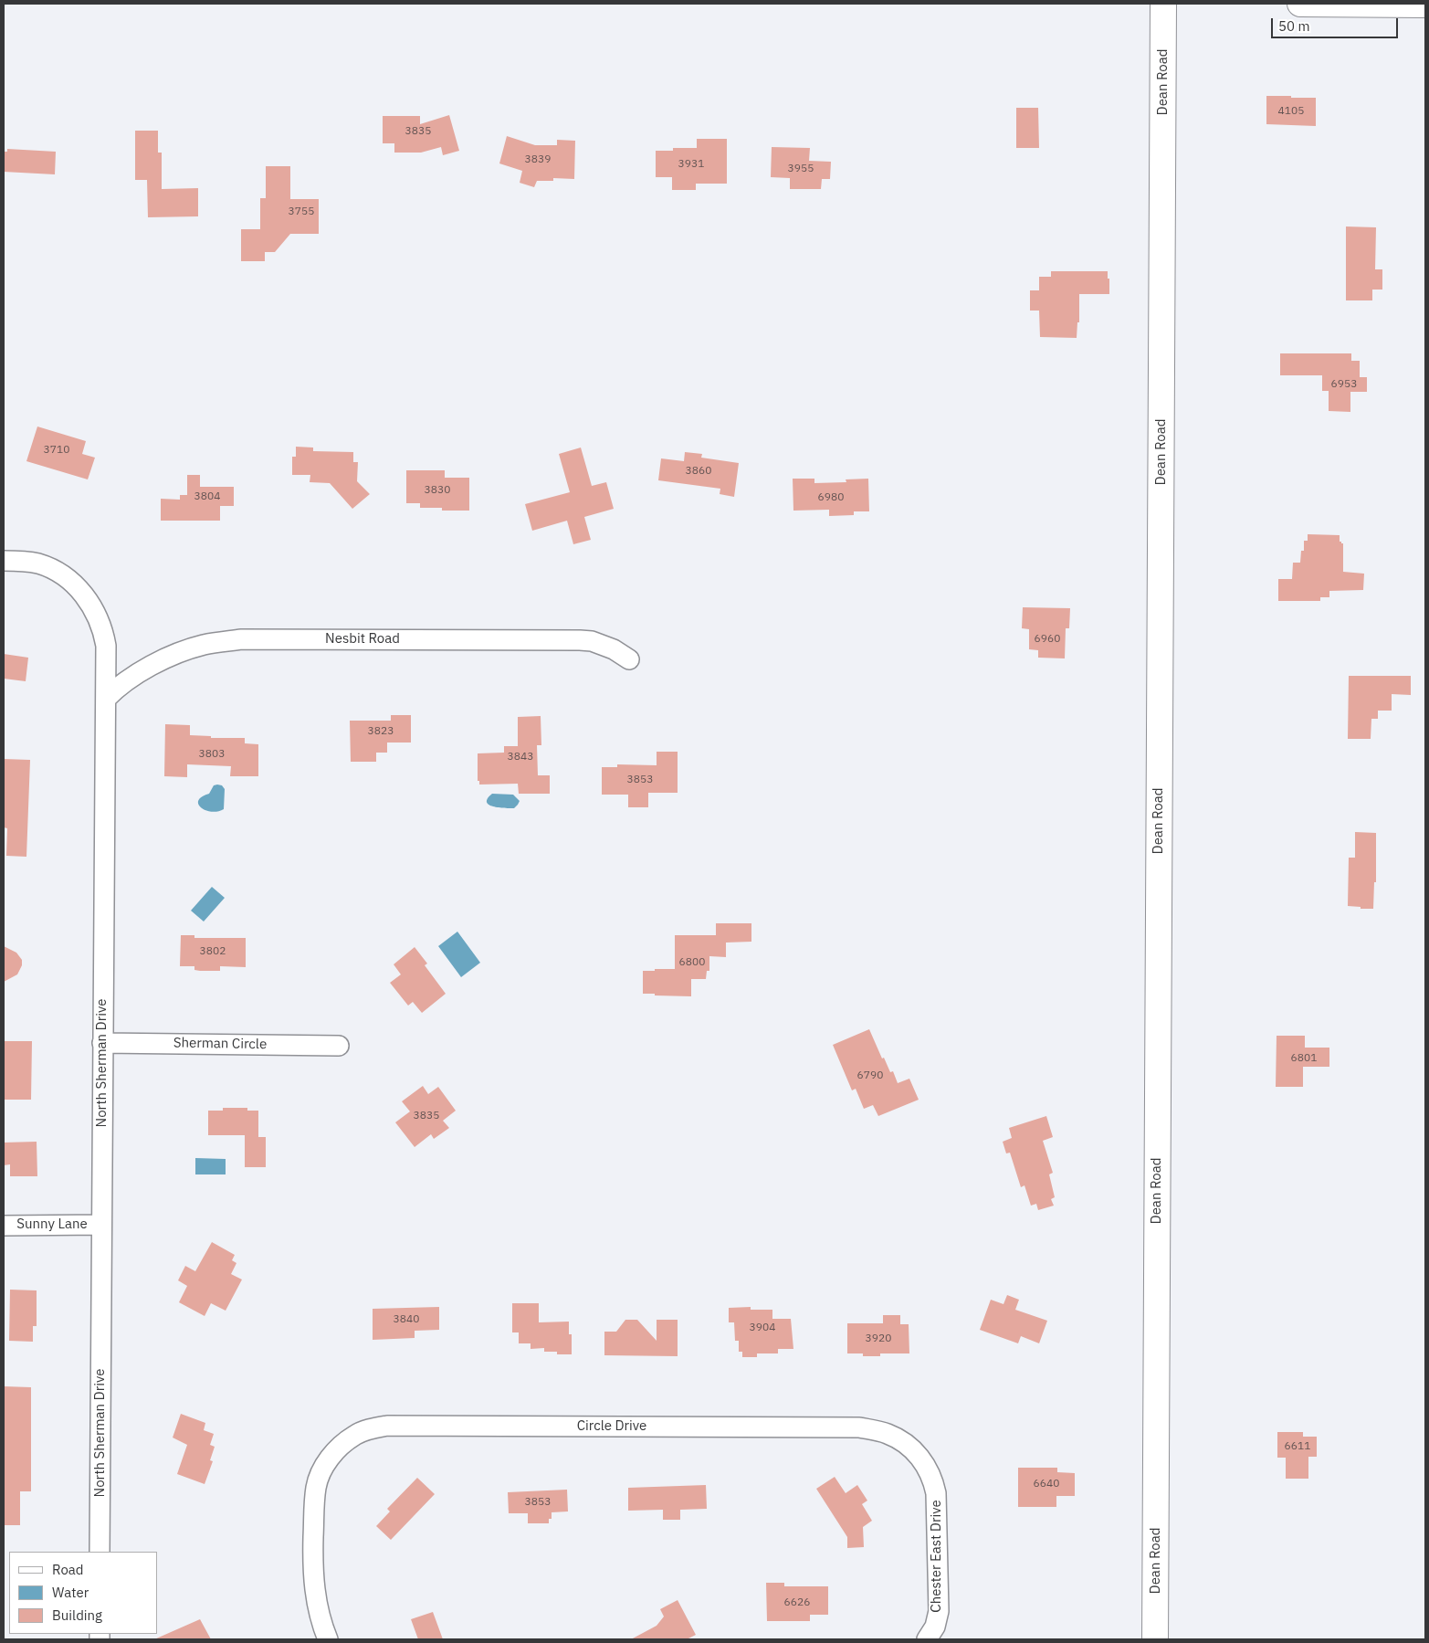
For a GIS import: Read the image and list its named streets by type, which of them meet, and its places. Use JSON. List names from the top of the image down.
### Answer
{
  "streets": {
    "street": [
      "Dean Road",
      "Nesbit Road",
      "Sherman Circle",
      "North Sherman Drive",
      "Sunny Lane",
      "Circle Drive",
      "Chester East Drive"
    ]
  },
  "crossings": [
    ["Nesbit Road", "North Sherman Drive"],
    ["Sherman Circle", "North Sherman Drive"],
    ["North Sherman Drive", "Sunny Lane"],
    ["Circle Drive", "Chester East Drive"]
  ],
  "house_numbers": [
    "4105",
    "3835",
    "3839",
    "3931",
    "3955",
    "3755",
    "6953",
    "3710",
    "3860",
    "3830",
    "3804",
    "6980",
    "6960",
    "3823",
    "3803",
    "3843",
    "3853",
    "3802",
    "6800",
    "6801",
    "6790",
    "3835",
    "3840",
    "3904",
    "3920",
    "6611",
    "6640",
    "3853",
    "6626"
  ],
  "legend": ["Road", "Water", "Building"],
  "scale_bar": "50 m"
}
